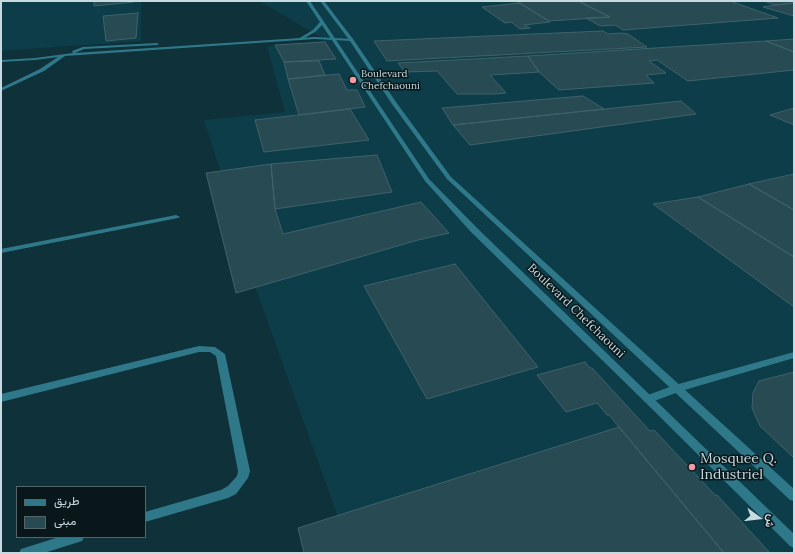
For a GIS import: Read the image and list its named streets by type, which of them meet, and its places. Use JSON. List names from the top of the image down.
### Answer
{
  "streets": {
    "street": ["Boulevard Chefchaouni"]
  },
  "places": ["Boulevard Chefchaouni", "Mosquee Q. Industriel"],
  "legend": ["طريق", "مبنى"],
  "north": "right"
}
